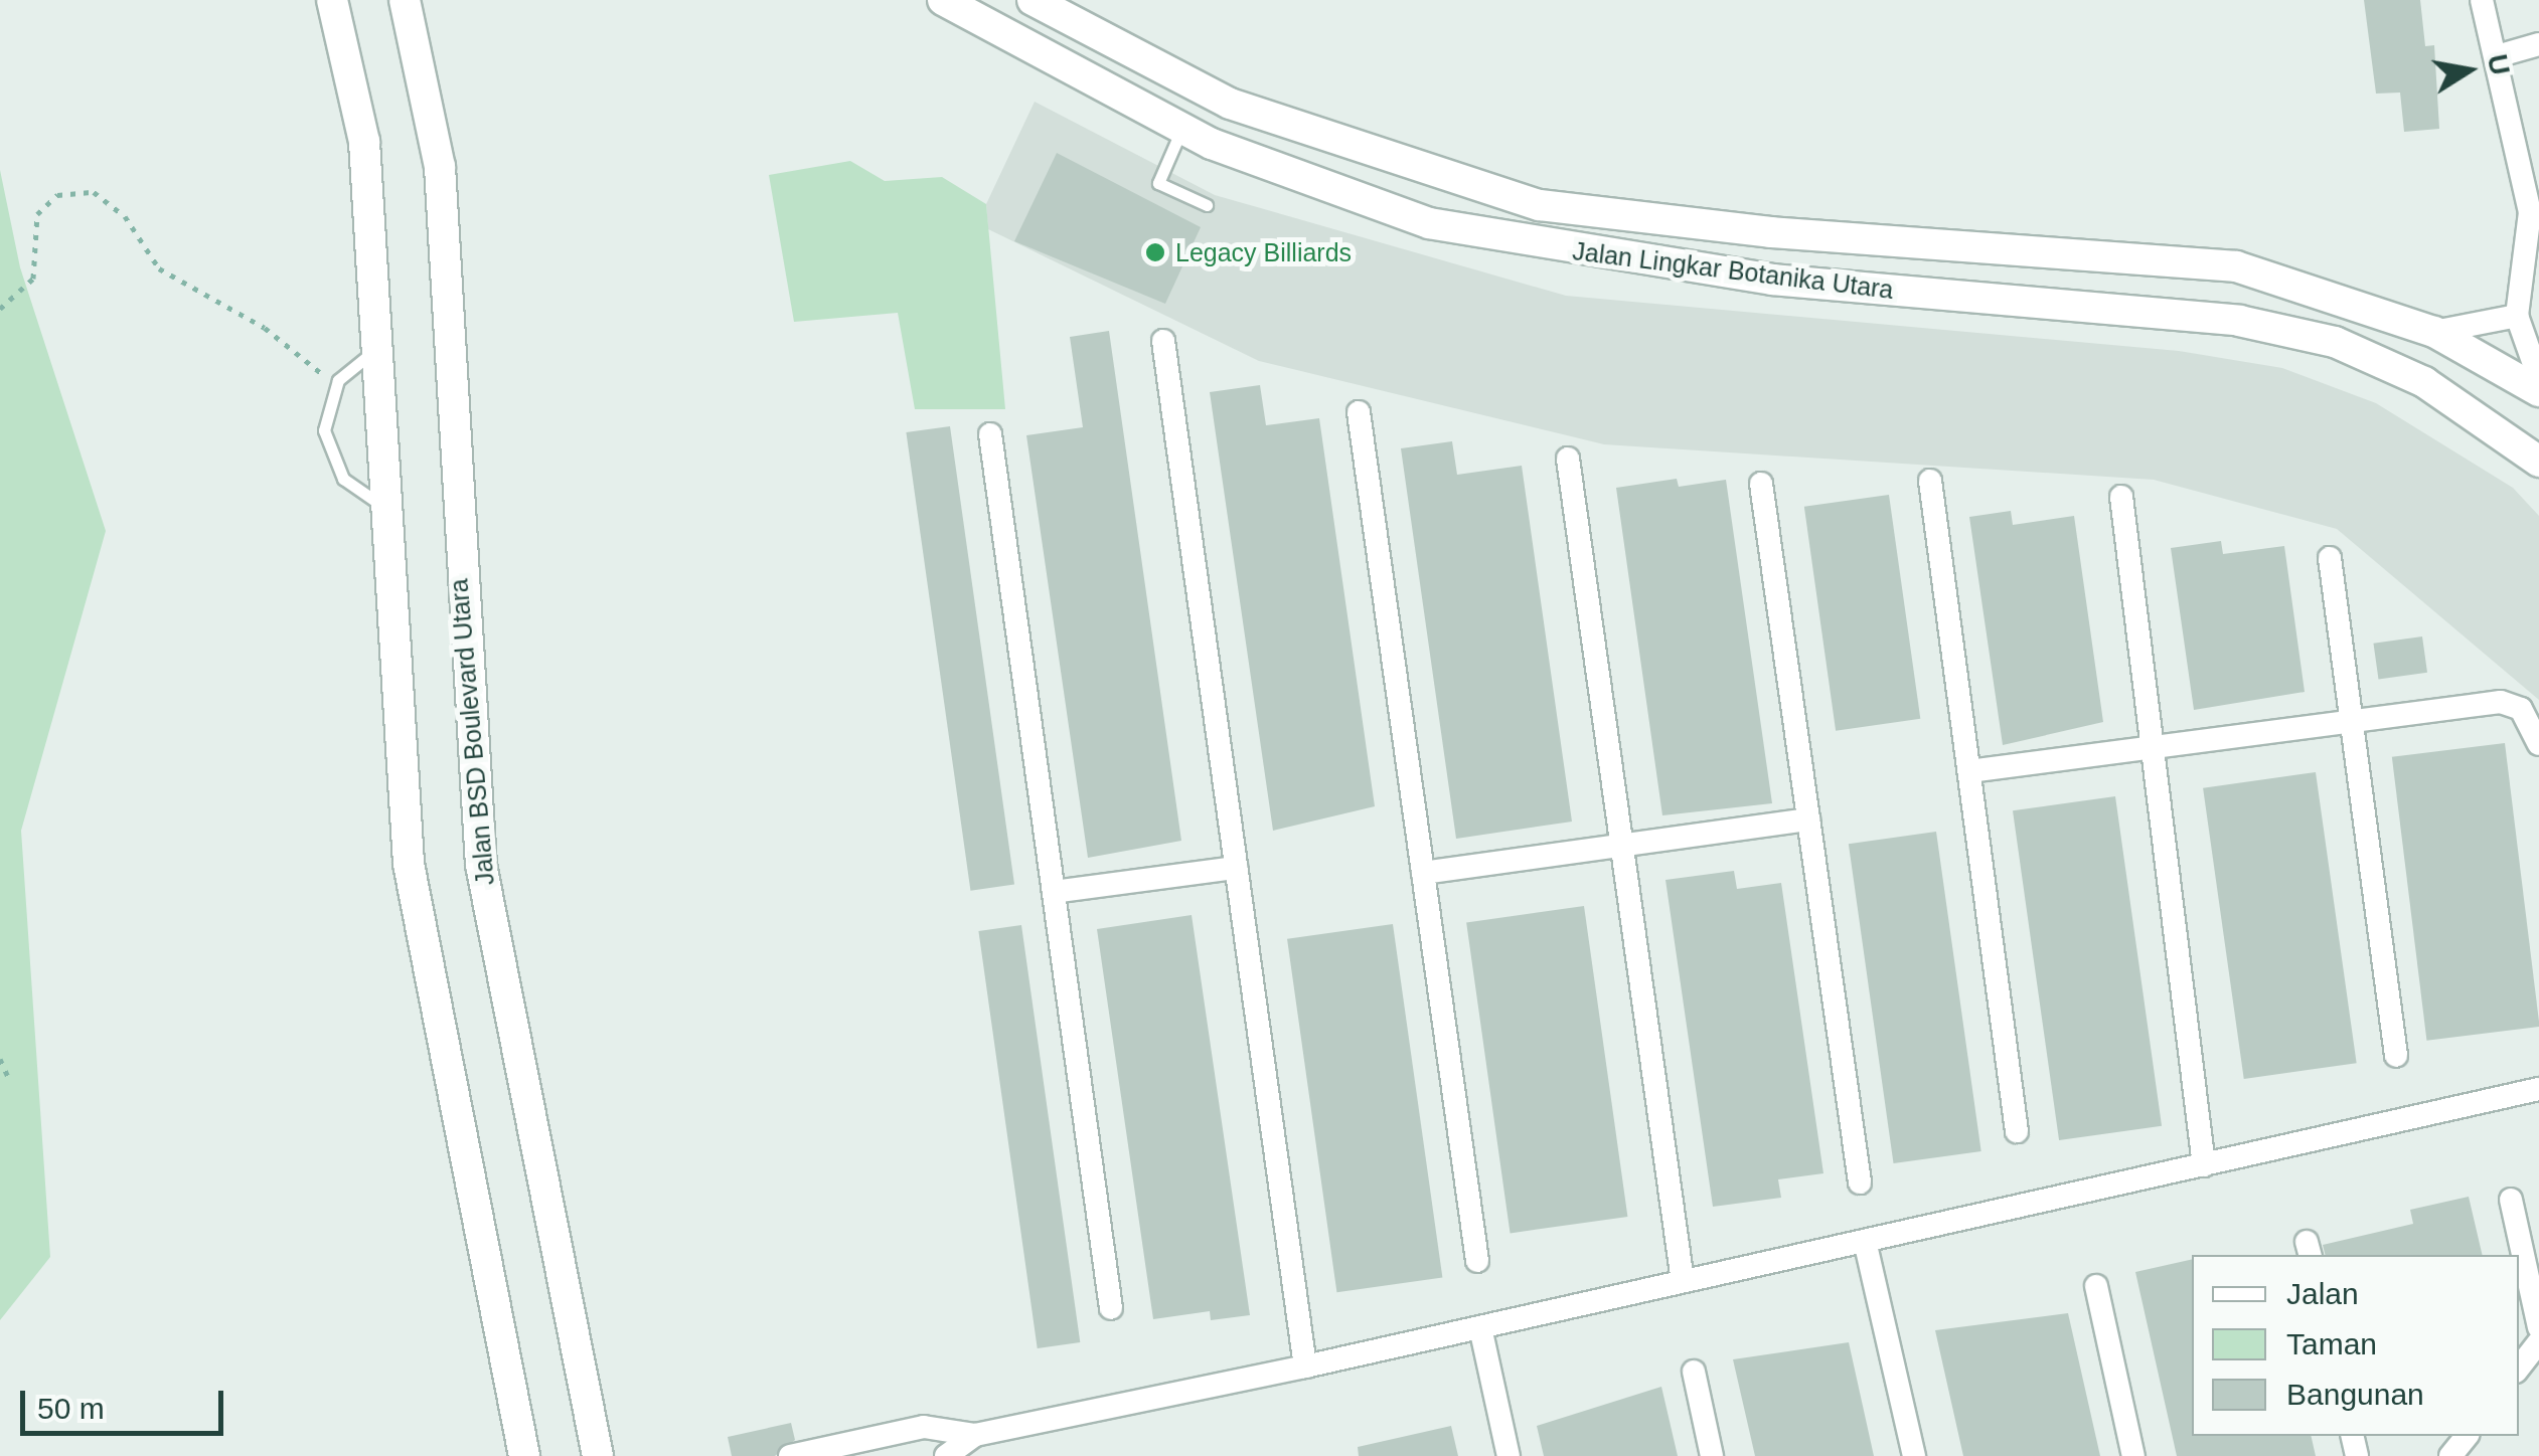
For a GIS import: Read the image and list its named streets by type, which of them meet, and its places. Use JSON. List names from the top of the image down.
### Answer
{
  "streets": {
    "street": ["Jalan Lingkar Botanika Utara", "Jalan BSD Boulevard Utara"]
  },
  "places": ["Legacy Billiards"],
  "legend": ["Jalan", "Taman", "Bangunan"],
  "scale_bar": "50 m",
  "north": "right"
}
